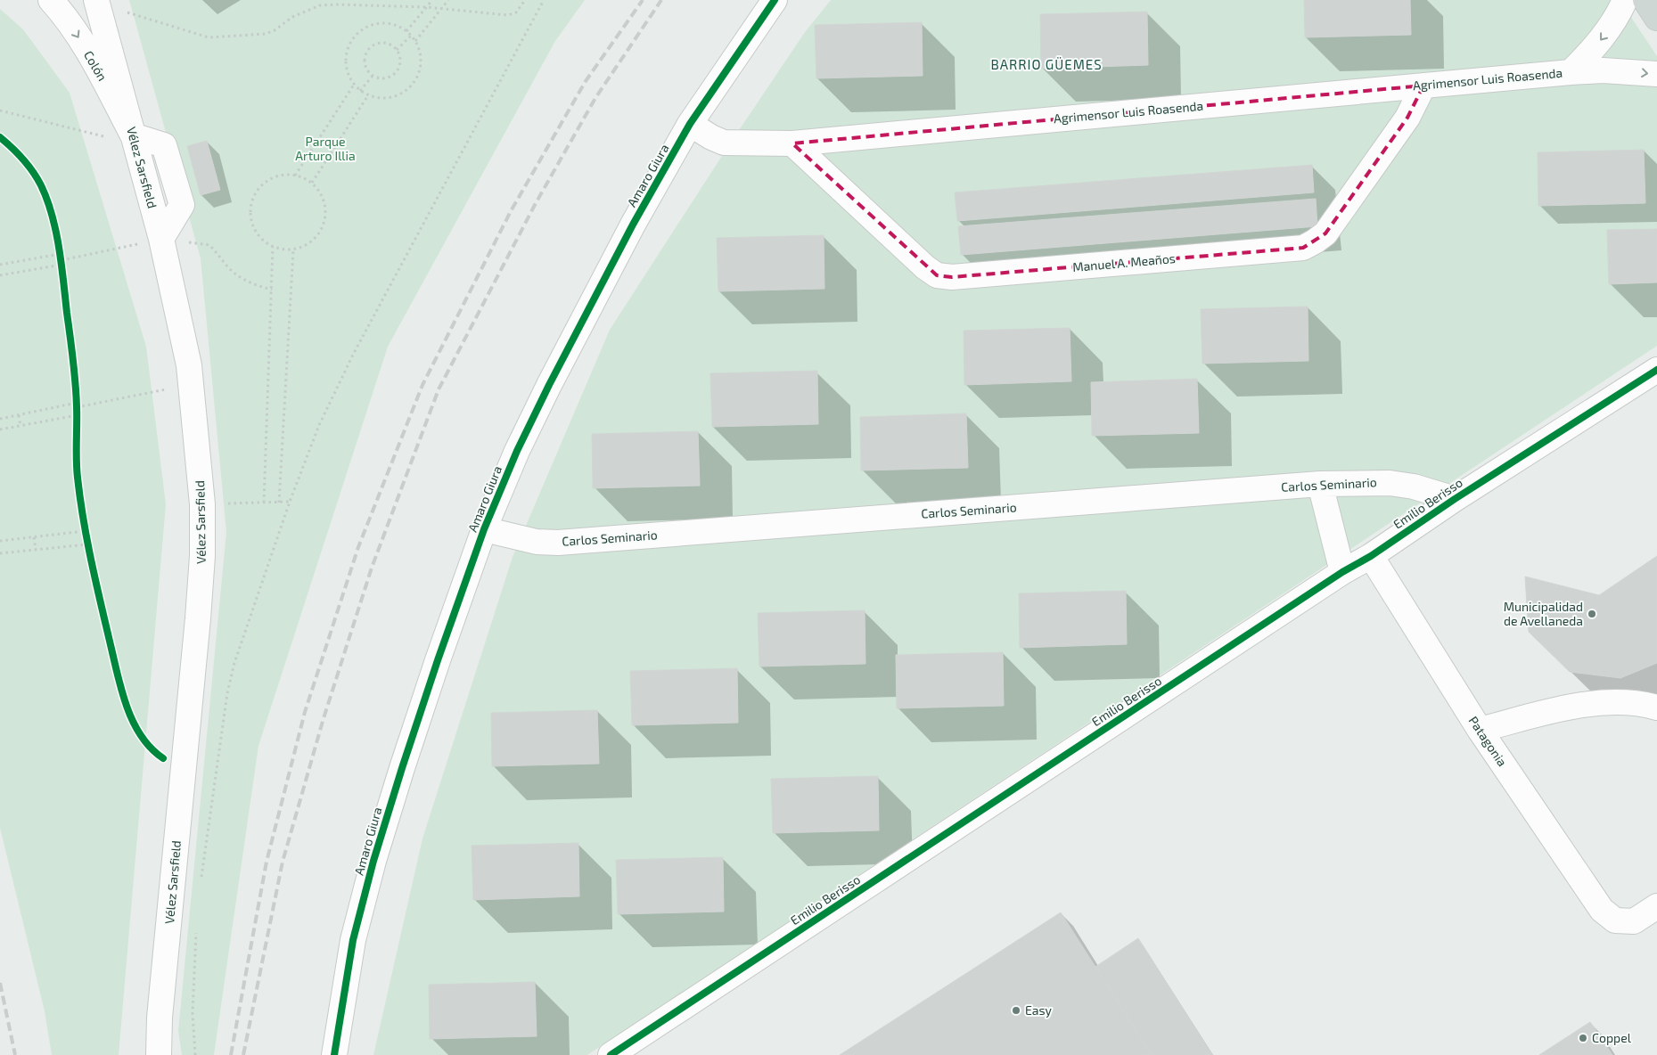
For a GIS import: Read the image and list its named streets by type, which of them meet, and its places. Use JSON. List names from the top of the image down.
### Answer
{
  "streets": {
    "street": [
      "Colón",
      "Agrimensor Luis Roasenda",
      "Vélez Sarsfield",
      "Amaro Giura",
      "Manuel A. Meaños",
      "Carlos Seminario",
      "Emilio Berisso",
      "Patagonia"
    ]
  },
  "crossings": [
    ["Colón", "Vélez Sarsfield"],
    ["Agrimensor Luis Roasenda", "Amaro Giura"],
    ["Agrimensor Luis Roasenda", "Manuel A. Meaños"],
    ["Amaro Giura", "Carlos Seminario"],
    ["Carlos Seminario", "Emilio Berisso"],
    ["Emilio Berisso", "Patagonia"]
  ],
  "one_way": ["Colón"],
  "districts": ["BARRIO GÜEMES"],
  "parks": ["Parque Arturo Illia"],
  "places": ["Municipalidad de Avellaneda", "Easy", "Coppel"]
}
